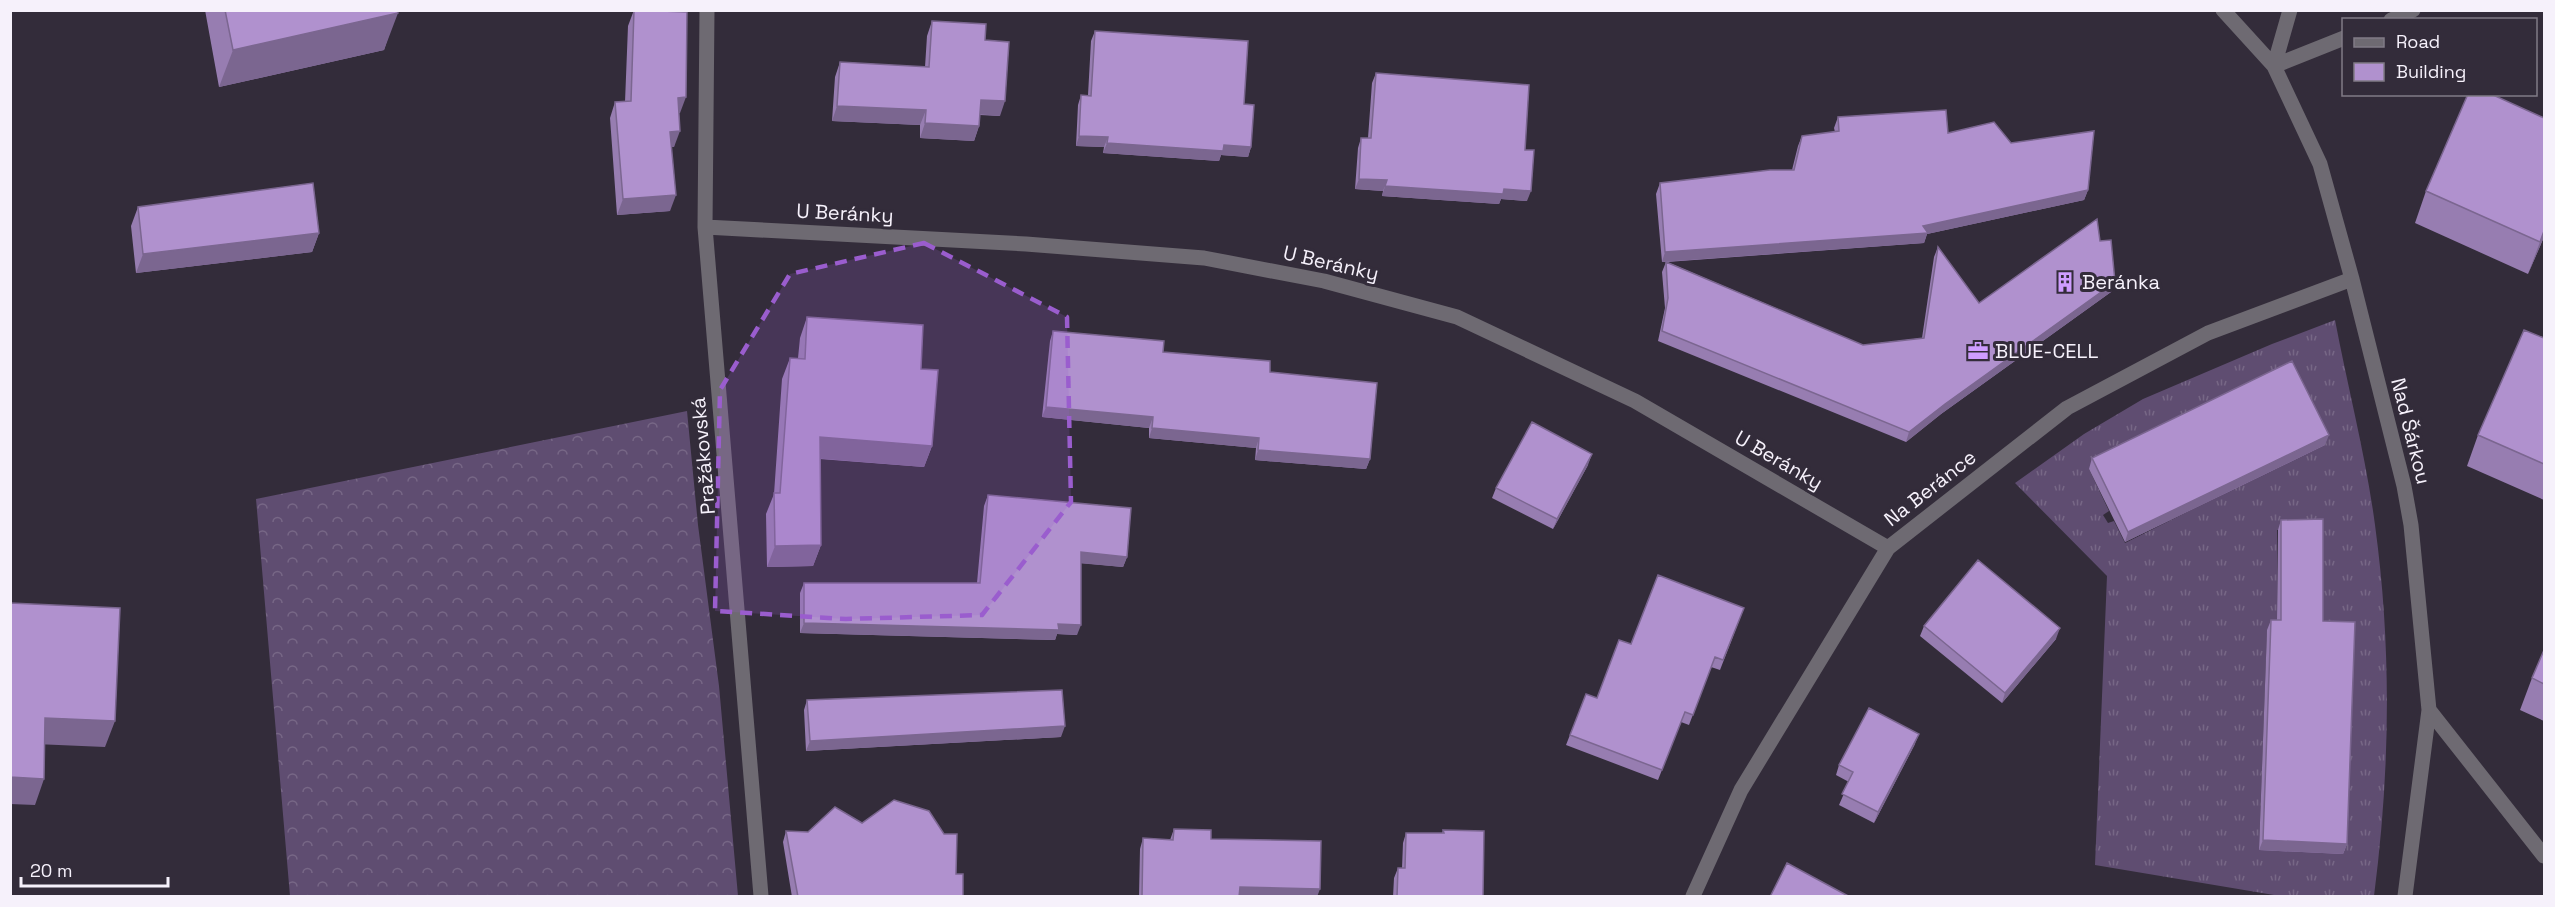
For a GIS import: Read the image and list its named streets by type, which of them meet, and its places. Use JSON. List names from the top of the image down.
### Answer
{
  "streets": {
    "street": [
      "U Beránky",
      "Nad Šárkou",
      "Pražákovská",
      "Na Beránce"
    ]
  },
  "crossings": [
    ["U Beránky", "Pražákovská"],
    ["U Beránky", "Na Beránce"],
    ["Nad Šárkou", "Na Beránce"]
  ],
  "places": {
    "building": ["Beránka"],
    "office": ["BLUE-CELL"]
  },
  "legend": ["Road", "Building"],
  "scale_bar": "20 m"
}
